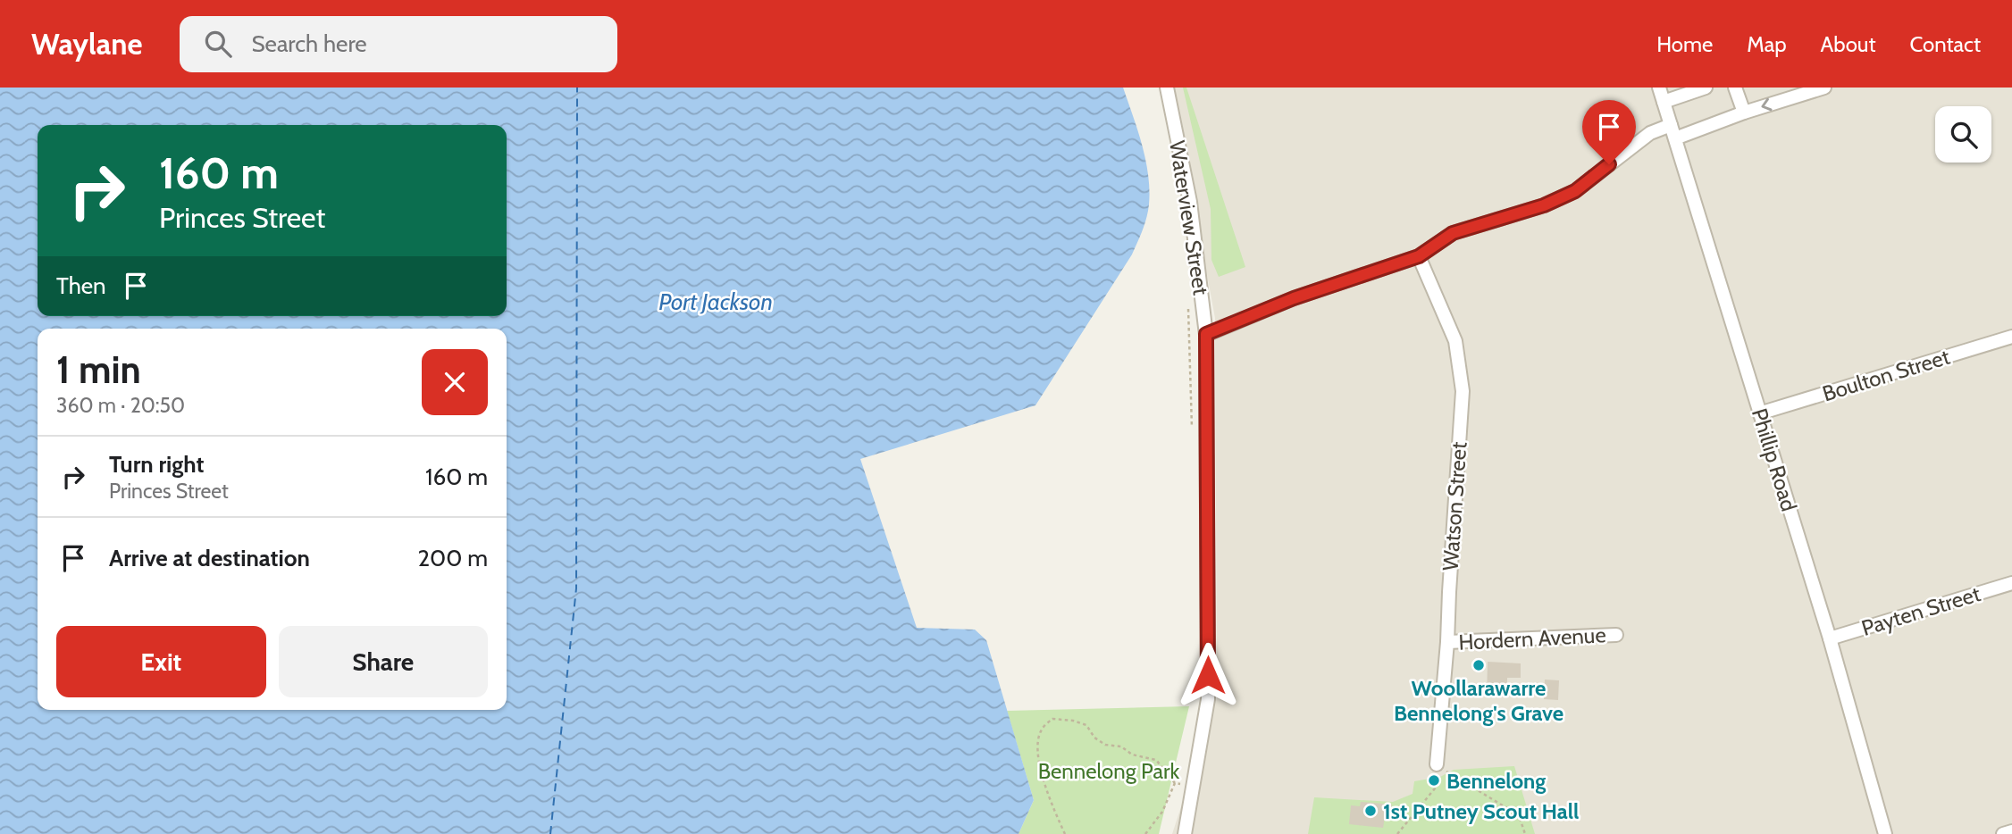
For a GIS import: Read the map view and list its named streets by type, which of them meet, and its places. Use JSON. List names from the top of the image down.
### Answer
{
  "streets": {
    "street": [
      "Waterview Street",
      "Boulton Street",
      "Phillip Road",
      "Watson Street",
      "Payten Street",
      "Hordern Avenue"
    ]
  },
  "crossings": [
    ["Boulton Street", "Phillip Road"],
    ["Phillip Road", "Payten Street"],
    ["Watson Street", "Hordern Avenue"]
  ],
  "water": ["Port Jackson"],
  "parks": ["Bennelong Park"],
  "places": ["Woollarawarre Bennelong's Grave", "Bennelong", "1st Putney Scout Hall"],
  "page": {
    "header": "Waylane",
    "search": "Search here",
    "nav": [
      "Home",
      "Map",
      "About",
      "Contact"
    ],
    "turn": ["160 m", "Princes Street"],
    "then": "Then",
    "heading": ["1 min", "360 m · 20:50"],
    "list": [
      {
        "name": "Turn right",
        "note": "Princes Street",
        "value": "160 m"
      },
      {
        "name": "Arrive at destination",
        "value": "200 m"
      }
    ],
    "buttons": ["Exit", "Share"]
  }
}
